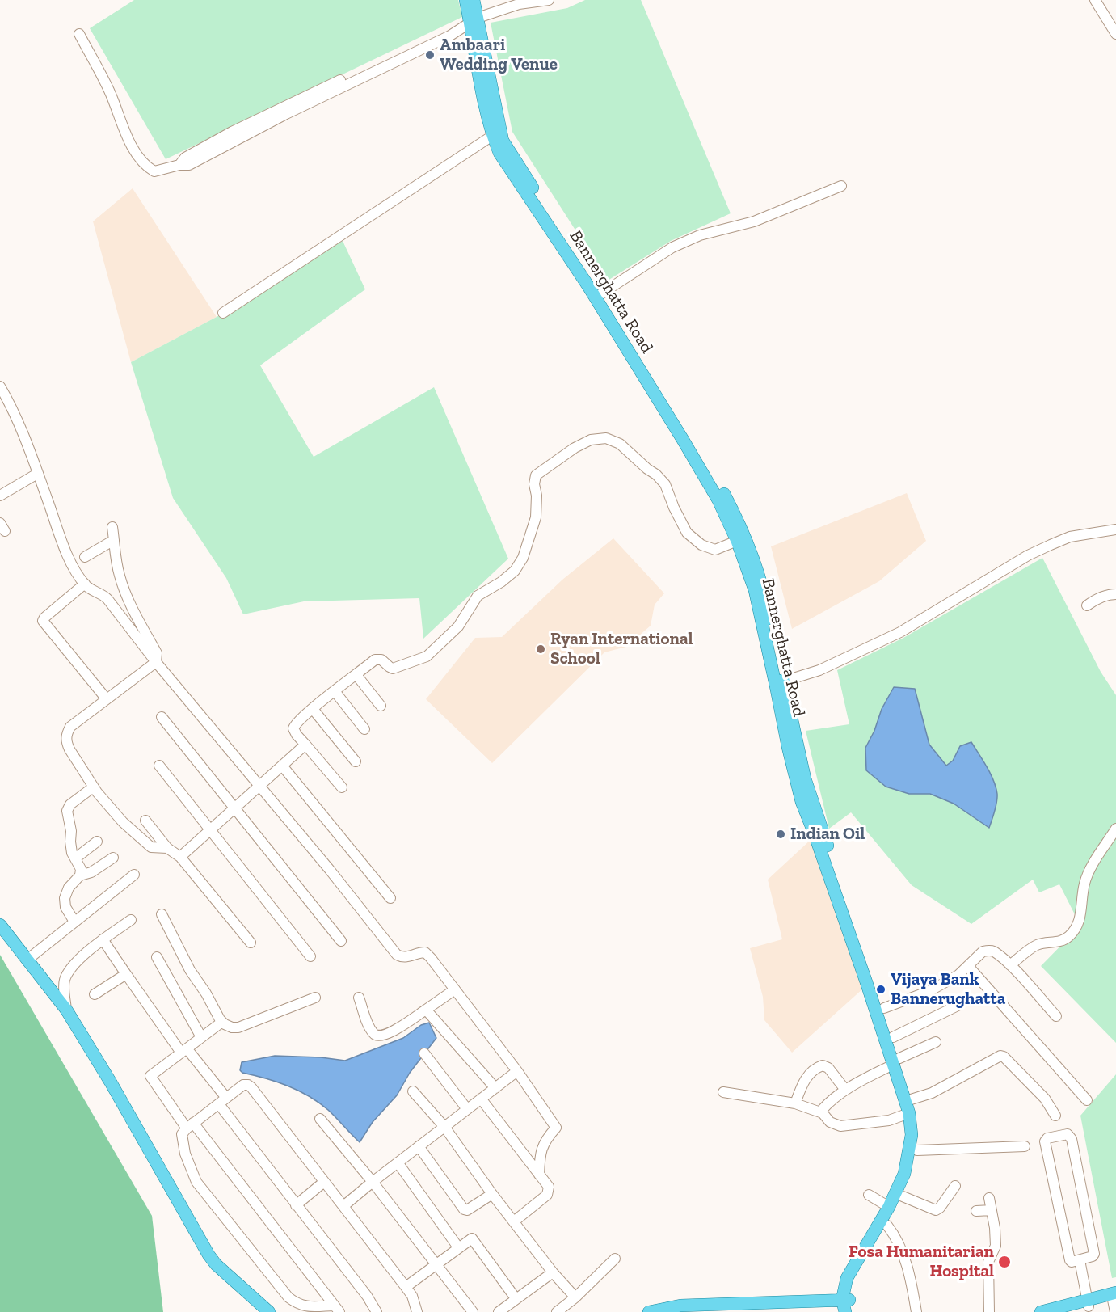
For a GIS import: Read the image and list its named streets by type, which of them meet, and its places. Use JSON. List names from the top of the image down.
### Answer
{
  "streets": {
    "main road": ["Bannerghatta Road"]
  },
  "places": [
    "Ambaari Wedding Venue",
    "Ryan International School",
    "Indian Oil",
    "Vijaya Bank Bannerughatta",
    "Fosa Humanitarian Hospital"
  ]
}
